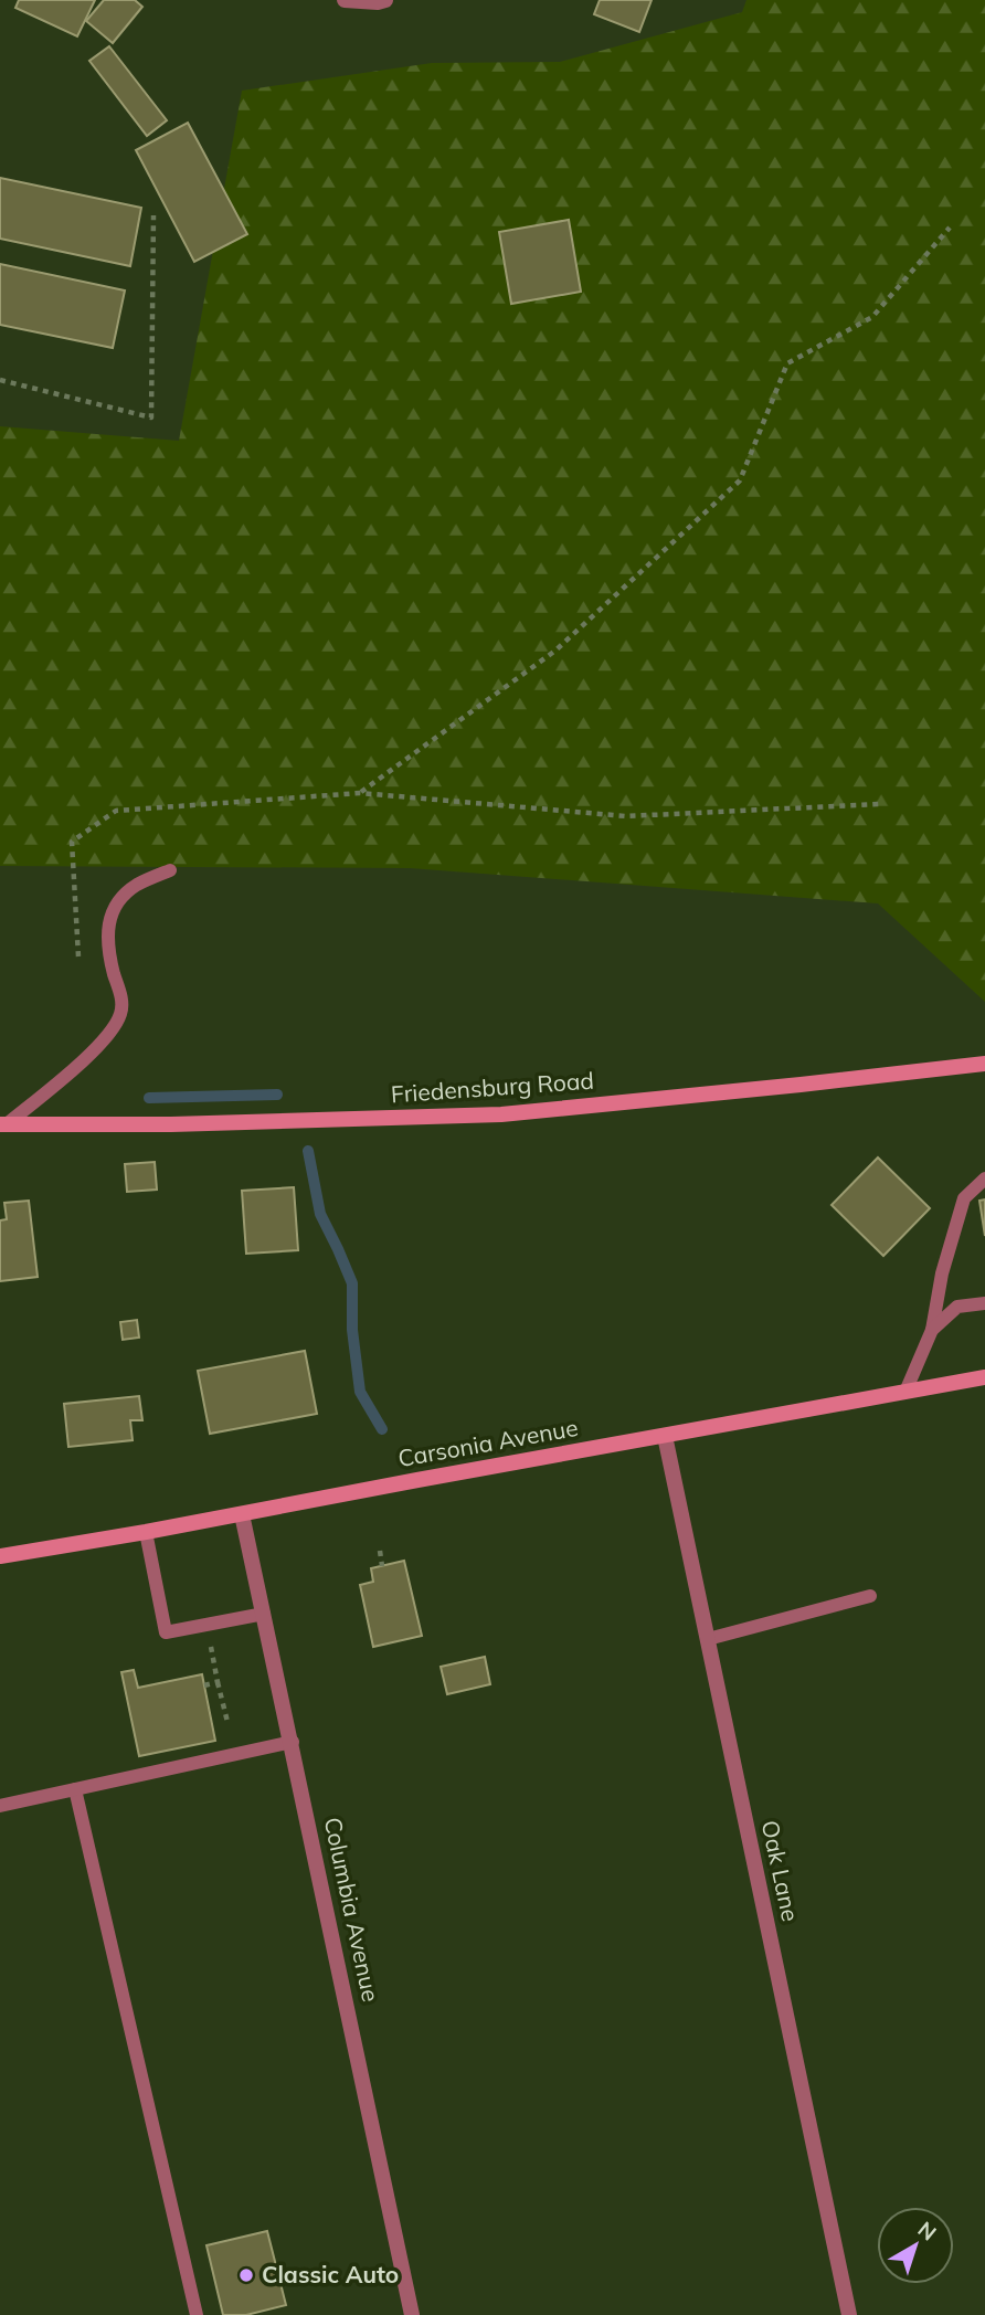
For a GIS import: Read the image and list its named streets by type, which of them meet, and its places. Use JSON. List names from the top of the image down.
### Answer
{
  "streets": {
    "street": [
      "Friedensburg Road",
      "Carsonia Avenue",
      "Oak Lane",
      "Columbia Avenue"
    ]
  },
  "crossings": [
    ["Carsonia Avenue", "Oak Lane"],
    ["Carsonia Avenue", "Columbia Avenue"]
  ],
  "places": ["Classic Auto"],
  "north": "top right"
}
